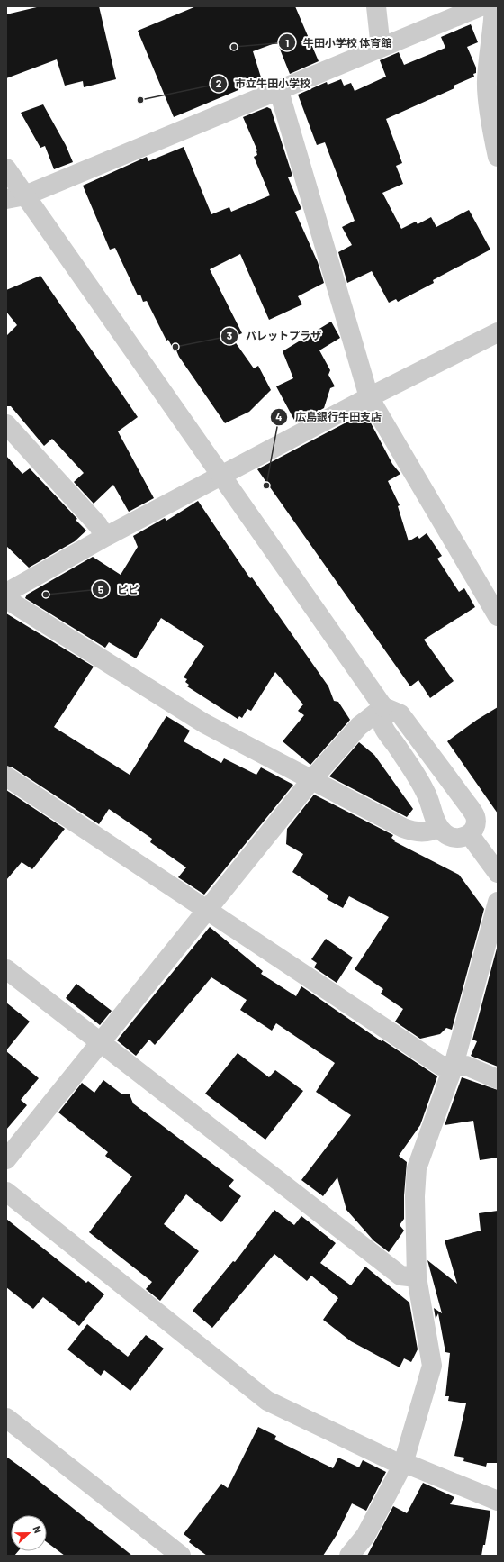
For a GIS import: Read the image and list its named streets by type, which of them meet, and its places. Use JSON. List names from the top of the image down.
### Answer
{
  "places": [
    "牛田小学校 体育館",
    "市立牛田小学校",
    "パレットプラザ",
    "広島銀行牛田支店",
    "ピピ"
  ],
  "north": "right"
}
